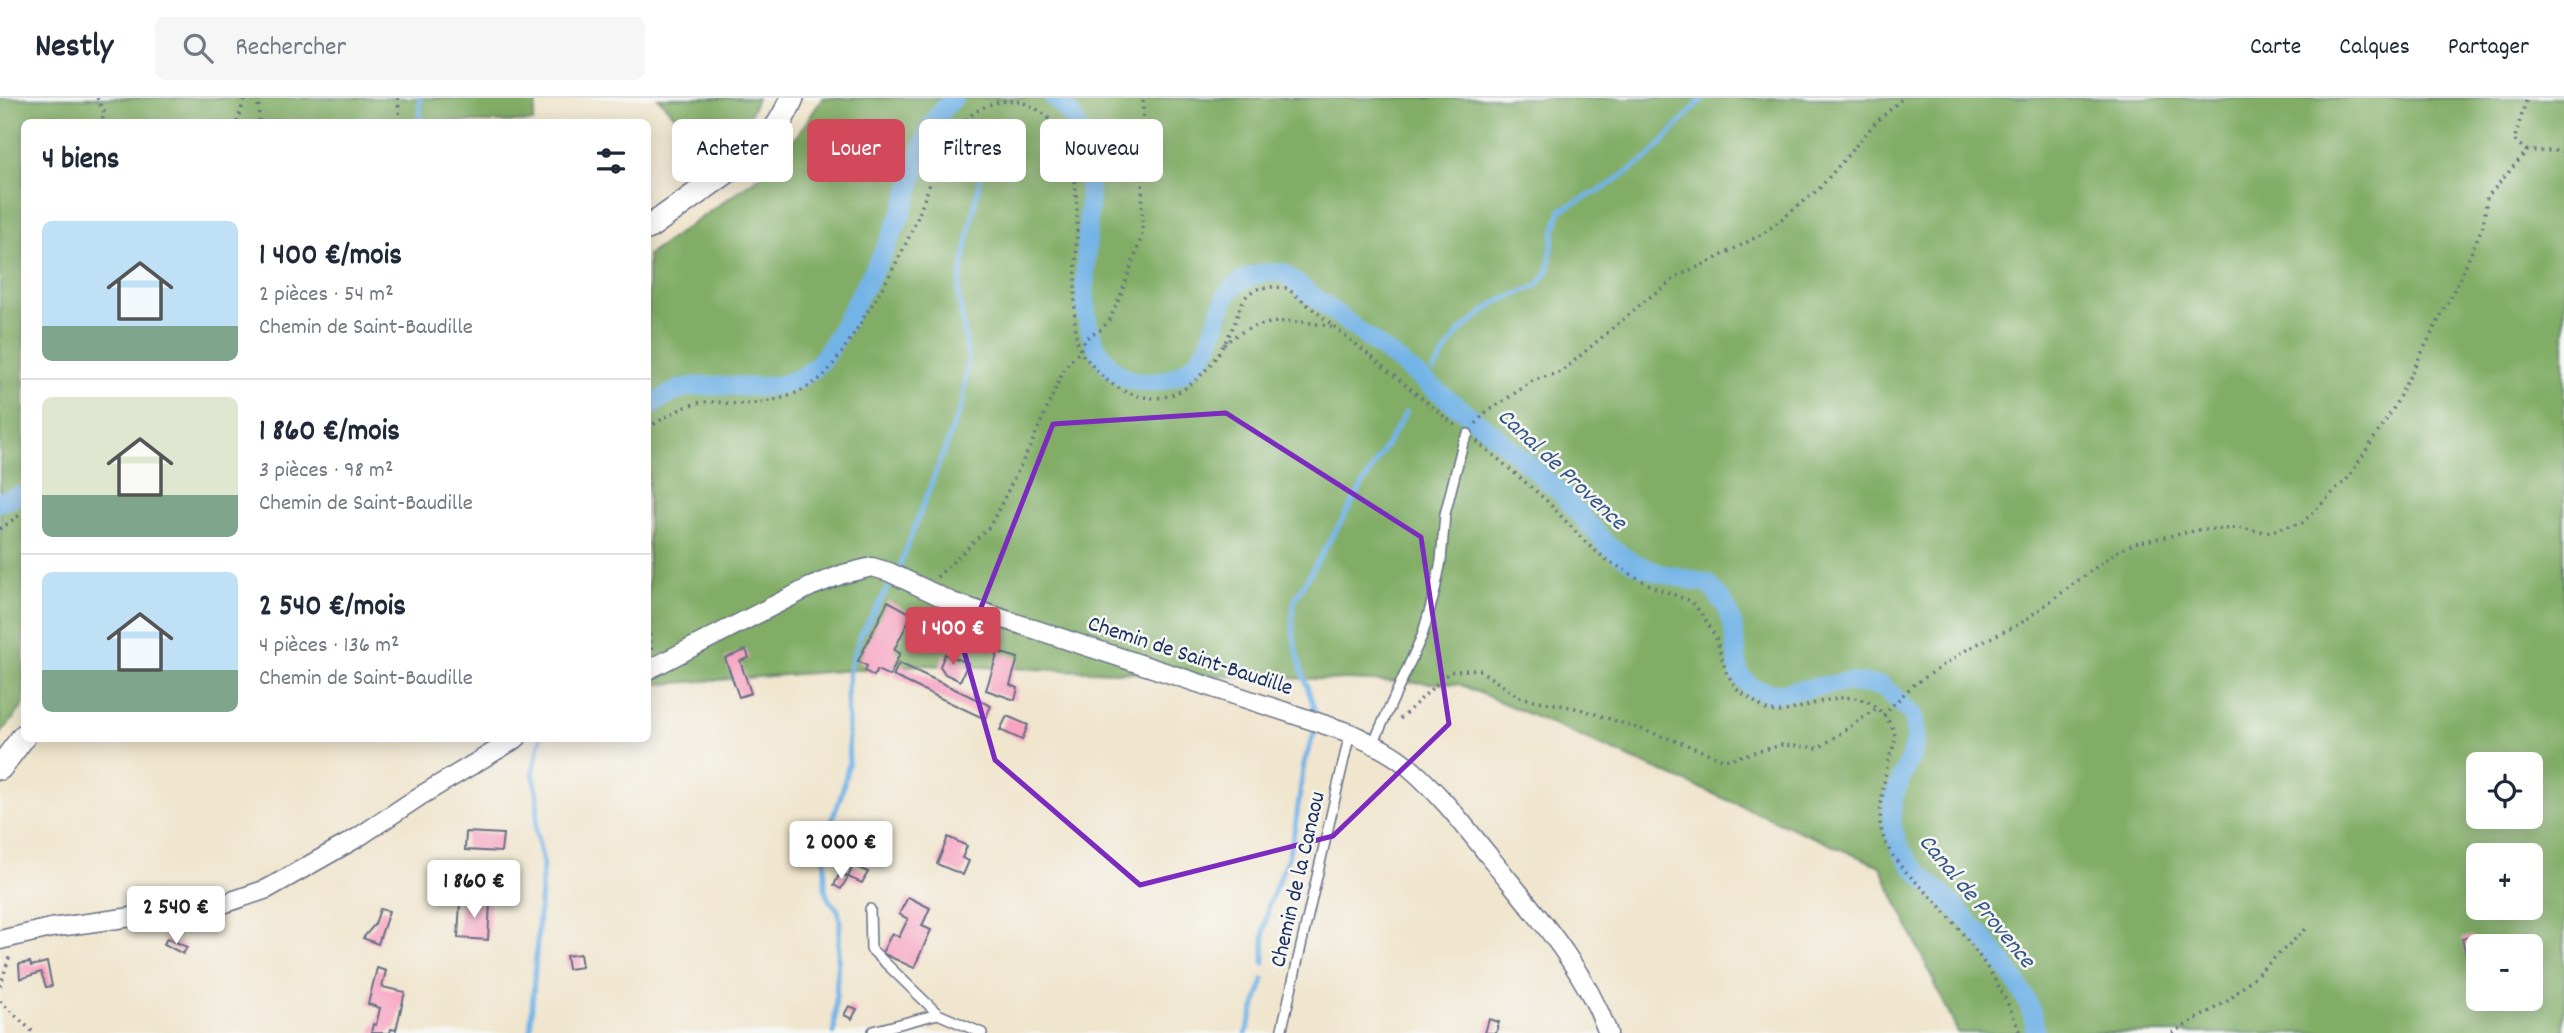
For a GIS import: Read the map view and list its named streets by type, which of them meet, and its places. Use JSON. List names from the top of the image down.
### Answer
{
  "streets": {
    "street": ["Chemin de Saint-Baudille"],
    "lane": ["Chemin de la Canaou"]
  },
  "crossings": [
    ["Chemin de Saint-Baudille", "Chemin de la Canaou"]
  ],
  "water": ["Canal de Provence"],
  "page": {
    "header": "Nestly",
    "search": "Rechercher",
    "nav": ["Carte", "Calques", "Partager"],
    "chip": [
      "Acheter",
      "Louer",
      "Filtres",
      "Nouveau"
    ],
    "heading": "4 biens",
    "list": [
      {
        "name": "1 400 €/mois",
        "note": "2 pièces · 54 m² · Chemin de Saint-Baudille"
      },
      {
        "name": "1 860 €/mois",
        "note": "3 pièces · 98 m² · Chemin de Saint-Baudille"
      },
      {
        "name": "2 540 €/mois",
        "note": "4 pièces · 136 m² · Chemin de Saint-Baudille"
      }
    ],
    "price": [
      "1 400 €",
      "2 000 €",
      "1 860 €",
      "2 540 €"
    ],
    "map_buttons": ["+", "−"]
  }
}
